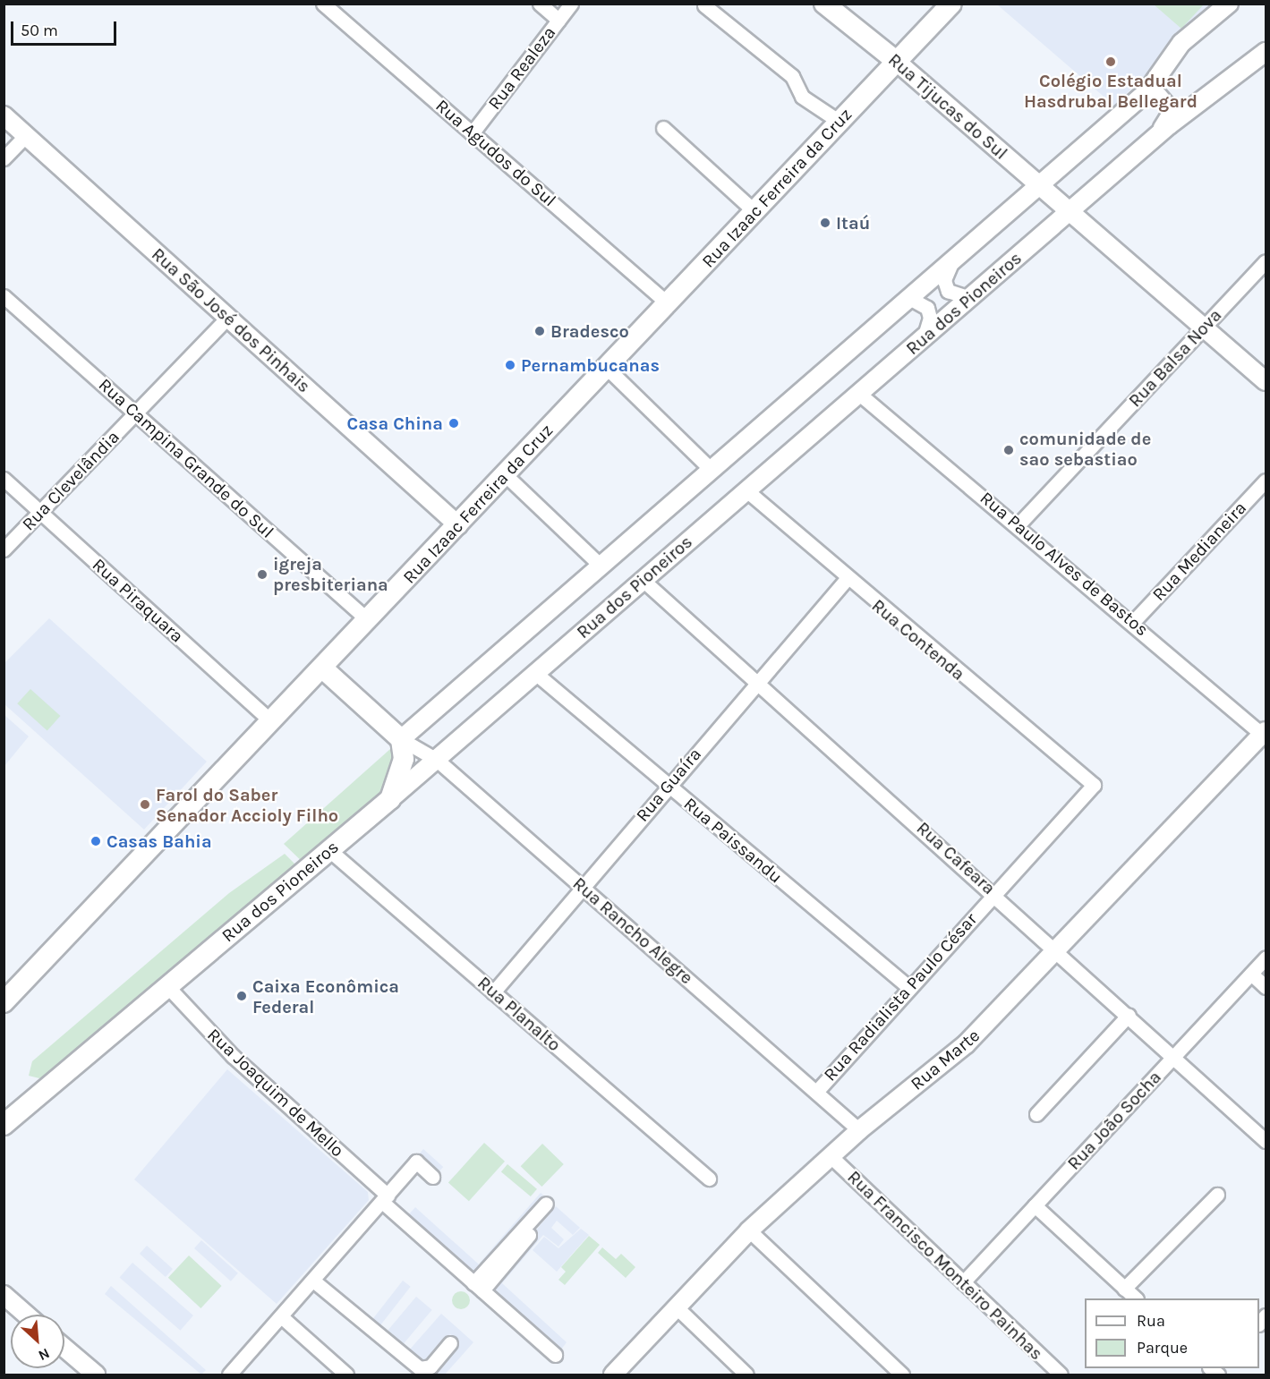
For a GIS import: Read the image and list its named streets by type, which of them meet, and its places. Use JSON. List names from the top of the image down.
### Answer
{
  "streets": {
    "main road": [
      "Rua Tijucas do Sul",
      "Rua Izaac Ferreira da Cruz",
      "Rua dos Pioneiros",
      "Rua Rancho Alegre"
    ],
    "street": [
      "Rua Realeza",
      "Rua Agudos do Sul",
      "Rua São José dos Pinhais",
      "Rua Balsa Nova",
      "Rua Campina Grande do Sul",
      "Rua Clevelândia",
      "Rua Medianeira",
      "Rua Paulo Alves de Bastos",
      "Rua Piraquara",
      "Rua Contenda",
      "Rua Guaíra",
      "Rua Paissandu",
      "Rua Cafeara",
      "Rua Radialista Paulo César",
      "Rua Planalto",
      "Rua Marte",
      "Rua Joaquim de Mello",
      "Rua João Socha",
      "Rua Francisco Monteiro Painhas"
    ]
  },
  "crossings": [
    ["Rua Realeza", "Rua Agudos do Sul"],
    ["Rua Tijucas do Sul", "Rua Izaac Ferreira da Cruz"],
    ["Rua Tijucas do Sul", "Rua dos Pioneiros"],
    ["Rua Tijucas do Sul", "Rua Balsa Nova"],
    ["Rua Agudos do Sul", "Rua Izaac Ferreira da Cruz"],
    ["Rua Izaac Ferreira da Cruz", "Rua São José dos Pinhais"],
    ["Rua Izaac Ferreira da Cruz", "Rua Campina Grande do Sul"],
    ["Rua Izaac Ferreira da Cruz", "Rua Piraquara"],
    ["Rua Izaac Ferreira da Cruz", "Rua Rancho Alegre"],
    ["Rua dos Pioneiros", "Rua Paulo Alves de Bastos"],
    ["Rua dos Pioneiros", "Rua Contenda"],
    ["Rua dos Pioneiros", "Rua Paissandu"],
    ["Rua dos Pioneiros", "Rua Cafeara"],
    ["Rua dos Pioneiros", "Rua Rancho Alegre"],
    ["Rua dos Pioneiros", "Rua Planalto"],
    ["Rua dos Pioneiros", "Rua Joaquim de Mello"],
    ["Rua São José dos Pinhais", "Rua Clevelândia"],
    ["Rua Balsa Nova", "Rua Paulo Alves de Bastos"],
    ["Rua Campina Grande do Sul", "Rua Clevelândia"],
    ["Rua Clevelândia", "Rua Piraquara"],
    ["Rua Medianeira", "Rua Paulo Alves de Bastos"],
    ["Rua Paulo Alves de Bastos", "Rua Marte"],
    ["Rua Contenda", "Rua Guaíra"],
    ["Rua Contenda", "Rua Radialista Paulo César"],
    ["Rua Guaíra", "Rua Paissandu"],
    ["Rua Guaíra", "Rua Cafeara"],
    ["Rua Guaíra", "Rua Rancho Alegre"],
    ["Rua Guaíra", "Rua Planalto"],
    ["Rua Paissandu", "Rua Radialista Paulo César"],
    ["Rua Cafeara", "Rua Radialista Paulo César"],
    ["Rua Cafeara", "Rua Marte"],
    ["Rua Cafeara", "Rua João Socha"],
    ["Rua Rancho Alegre", "Rua Radialista Paulo César"],
    ["Rua Rancho Alegre", "Rua Marte"],
    ["Rua Marte", "Rua Francisco Monteiro Painhas"],
    ["Rua João Socha", "Rua Francisco Monteiro Painhas"]
  ],
  "places": [
    "Colégio Estadual Hasdrubal Bellegard",
    "Itaú",
    "Bradesco",
    "Pernambucanas",
    "Casa China",
    "comunidade de sao sebastiao",
    "igreja presbiteriana",
    "Farol do Saber Senador Accioly Filho",
    "Casas Bahia",
    "Caixa Econômica Federal"
  ],
  "legend": ["Rua", "Parque"],
  "scale_bar": "50 m",
  "north": "bottom right"
}
